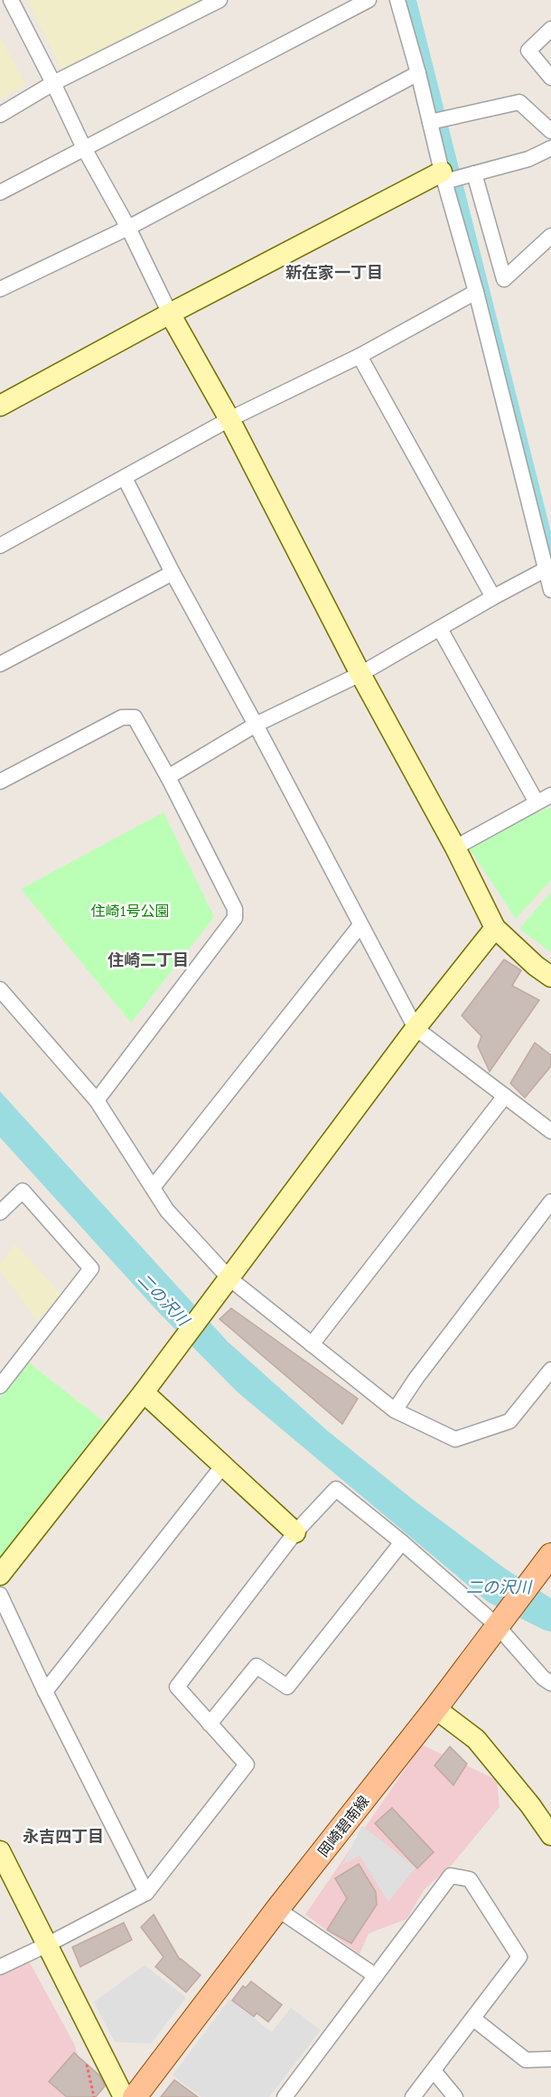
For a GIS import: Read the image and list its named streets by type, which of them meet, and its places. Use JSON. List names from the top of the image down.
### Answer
{
  "streets": {
    "main road": ["岡崎碧南線"]
  },
  "districts": ["新在家一丁目", "住崎二丁目", "永吉四丁目"],
  "water": ["二の沢川"],
  "parks": ["住崎1号公園"]
}
